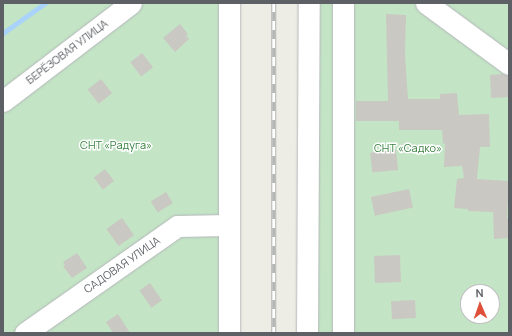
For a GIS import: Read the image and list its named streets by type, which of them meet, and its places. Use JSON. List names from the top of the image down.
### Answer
{
  "streets": {
    "street": ["БЕРЁЗОВАЯ УЛИЦА", "САДОВАЯ УЛИЦА"]
  },
  "parks": ["СНТ «Радуга»", "СНТ «Садко»"],
  "north": "top"
}
